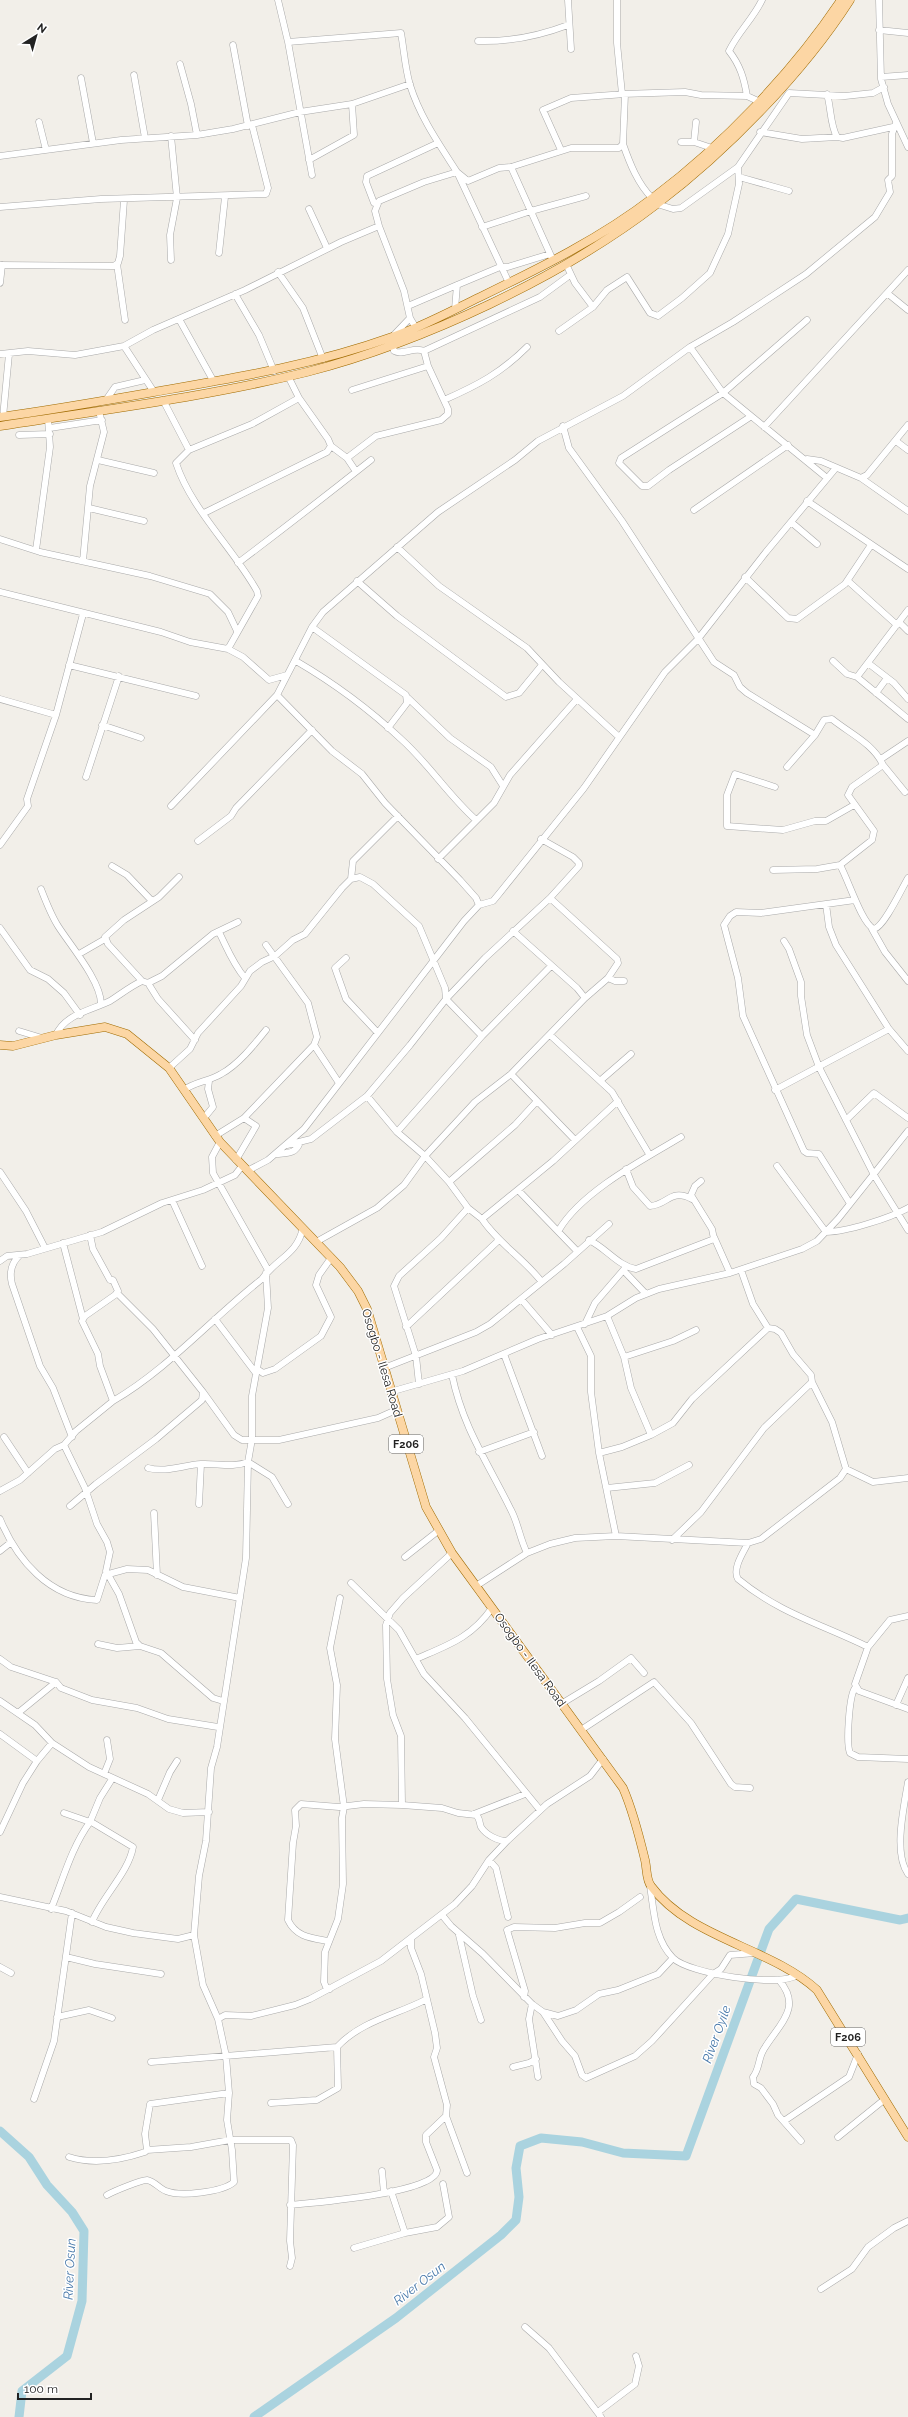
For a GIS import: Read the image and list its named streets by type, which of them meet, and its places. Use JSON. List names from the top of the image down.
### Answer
{
  "streets": {
    "main road": ["Osogbo - Ilesa Road", "F206"]
  },
  "crossings": [
    ["Osogbo - Ilesa Road", "F206"]
  ],
  "water": ["River Oyile", "River Osun"],
  "scale_bar": "100 m",
  "north": "top right"
}
